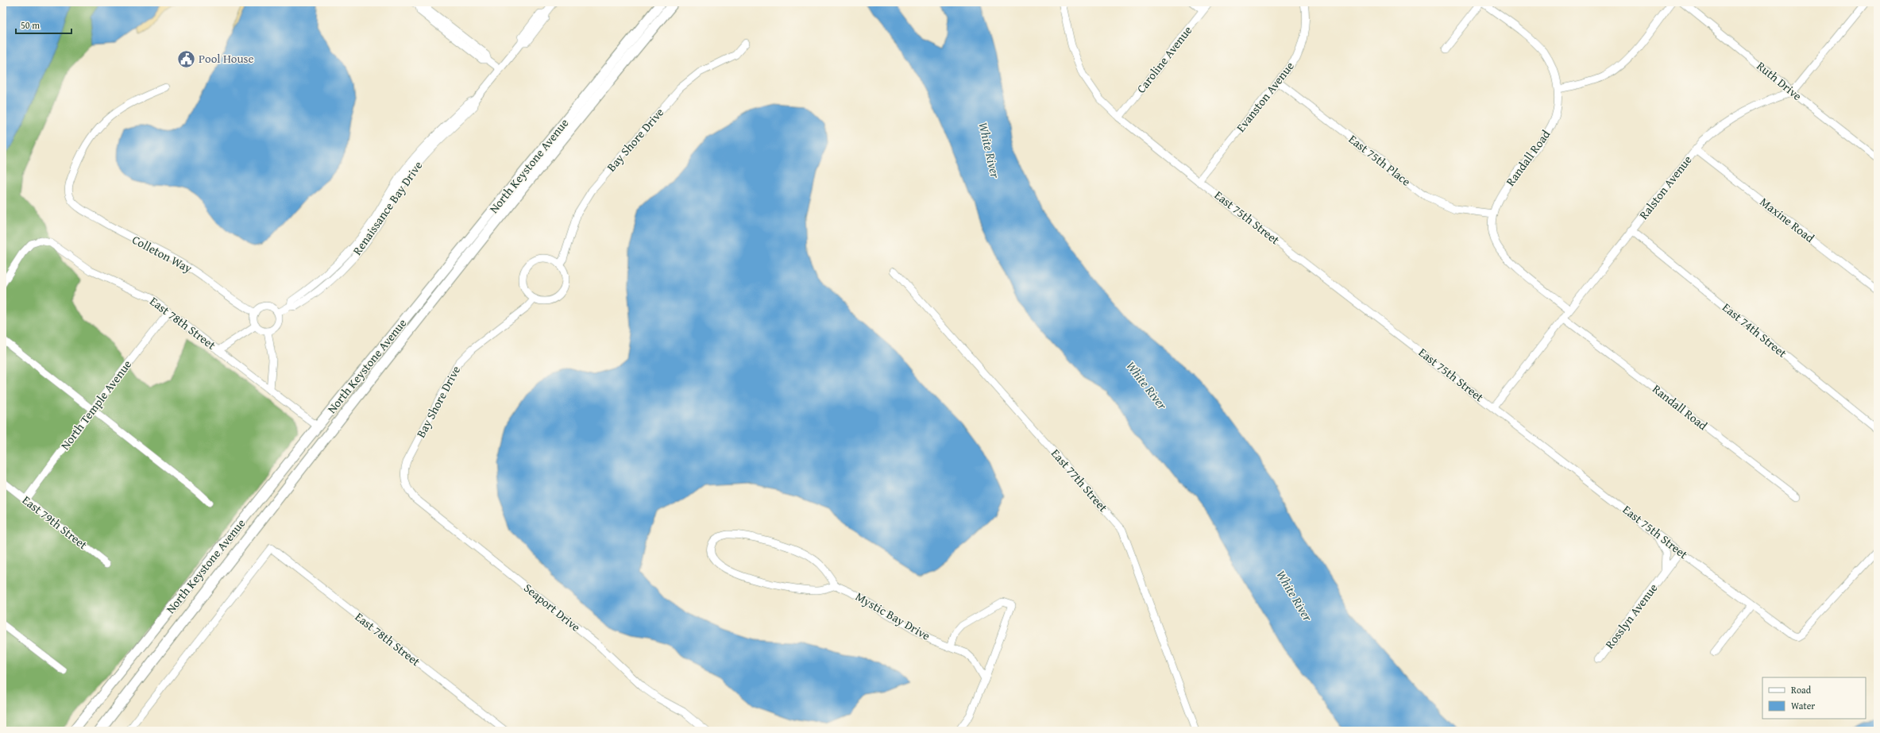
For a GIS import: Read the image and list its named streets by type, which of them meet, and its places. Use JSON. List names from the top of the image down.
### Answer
{
  "streets": {
    "main road": ["North Keystone Avenue"],
    "street": [
      "Caroline Avenue",
      "Ruth Drive",
      "Evanston Avenue",
      "Bay Shore Drive",
      "Randall Road",
      "East 75th Place",
      "Ralston Avenue",
      "Renaissance Bay Drive",
      "East 75th Street",
      "Maxine Road",
      "Colleton Way",
      "East 78th Street",
      "East 74th Street",
      "North Temple Avenue",
      "East 77th Street",
      "East 79th Street",
      "Seaport Drive",
      "Mystic Bay Drive",
      "Rosslyn Avenue"
    ]
  },
  "crossings": [
    ["Caroline Avenue", "East 75th Street"],
    ["Ruth Drive", "Ralston Avenue"],
    ["Evanston Avenue", "East 75th Place"],
    ["Evanston Avenue", "East 75th Street"],
    ["Bay Shore Drive", "Seaport Drive"],
    ["Randall Road", "East 75th Place"],
    ["Randall Road", "Ralston Avenue"],
    ["North Keystone Avenue", "East 78th Street"],
    ["Ralston Avenue", "East 75th Street"],
    ["Ralston Avenue", "Maxine Road"],
    ["Ralston Avenue", "East 74th Street"],
    ["Renaissance Bay Drive", "Colleton Way"],
    ["East 75th Street", "Rosslyn Avenue"],
    ["East 78th Street", "North Temple Avenue"],
    ["North Temple Avenue", "East 79th Street"]
  ],
  "water": ["White River"],
  "places": {
    "public building": ["Pool House"]
  },
  "legend": ["Road", "Water"],
  "scale_bar": "50 m"
}
